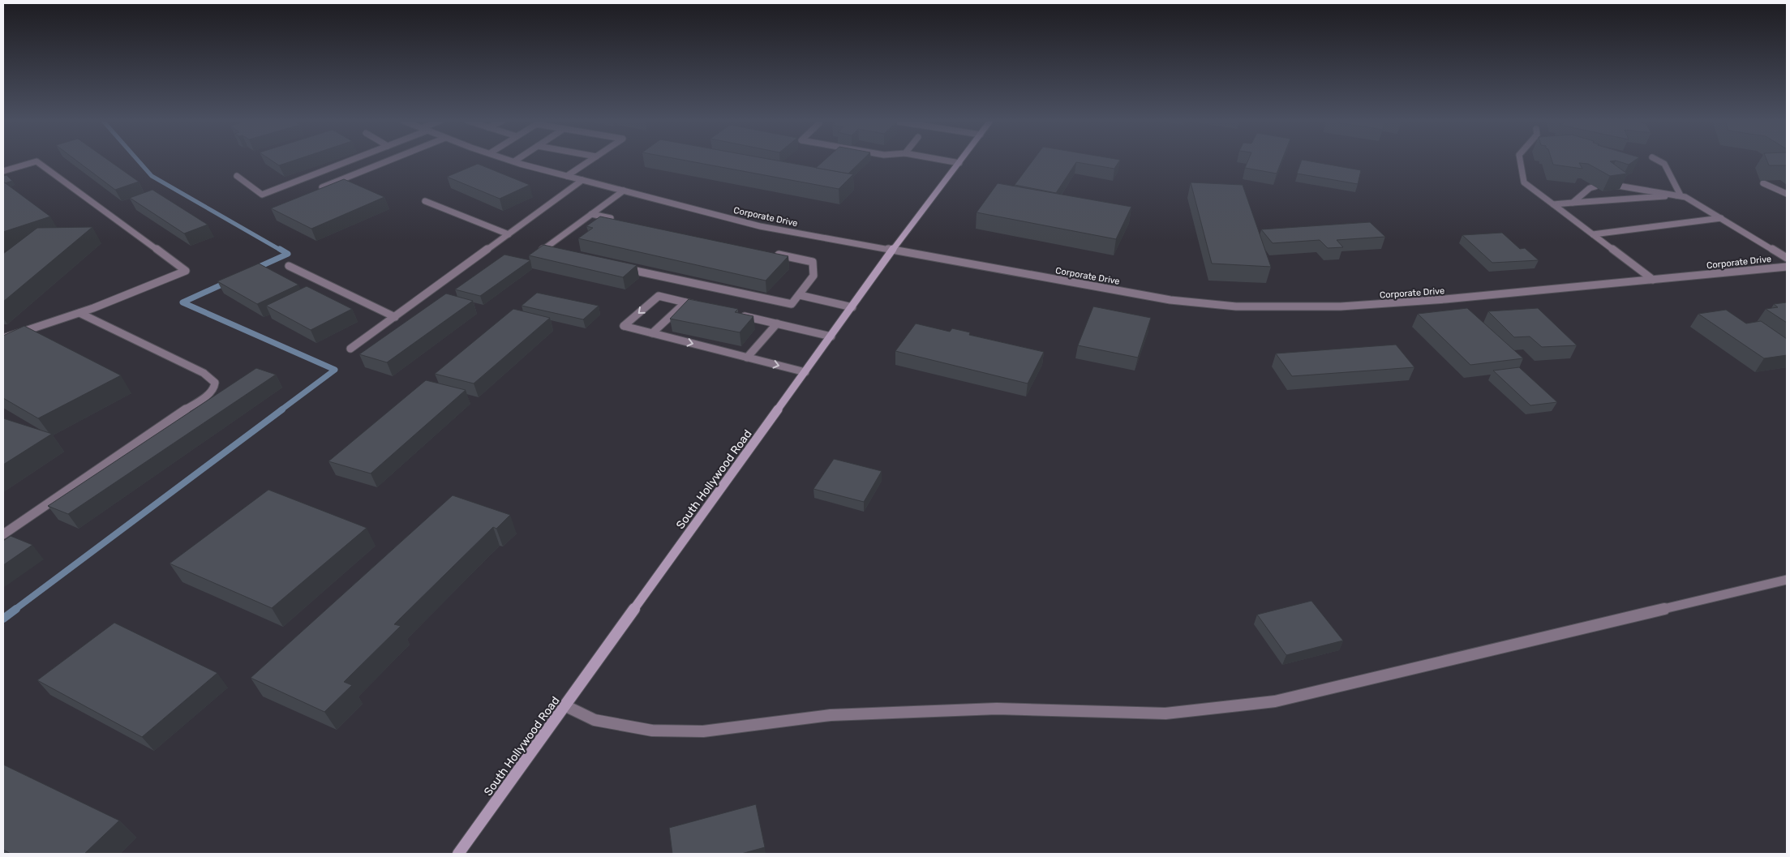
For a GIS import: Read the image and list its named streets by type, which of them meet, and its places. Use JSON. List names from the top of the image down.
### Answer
{
  "streets": {
    "main road": ["South Hollywood Road"],
    "street": ["Corporate Drive"]
  },
  "crossings": [
    ["Corporate Drive", "South Hollywood Road"]
  ]
}
